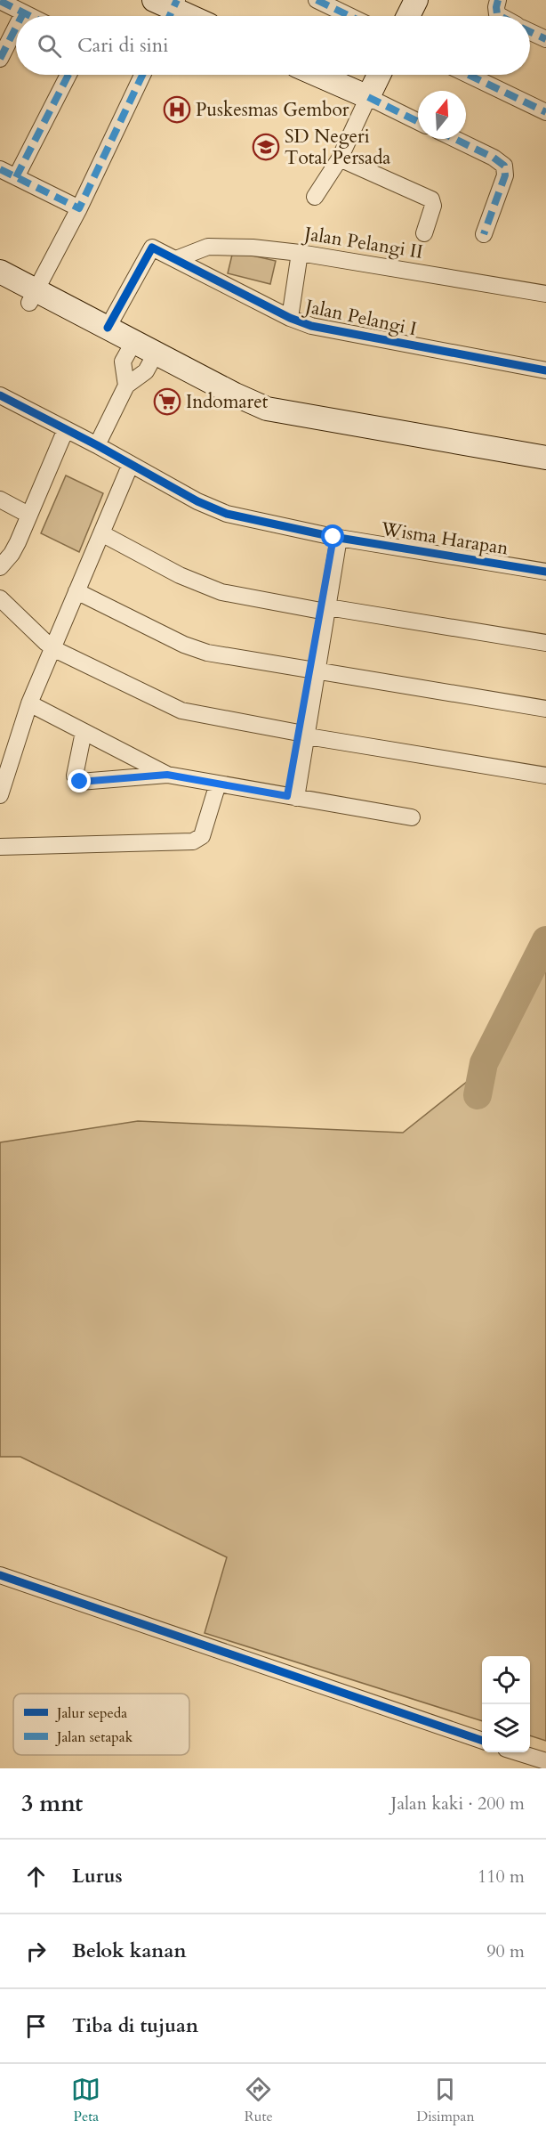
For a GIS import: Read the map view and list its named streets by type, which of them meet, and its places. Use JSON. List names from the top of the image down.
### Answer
{
  "streets": {
    "street": ["Jalan Pelangi II", "Jalan Pelangi I", "Wisma Harapan"]
  },
  "crossings": [
    ["Jalan Pelangi II", "Jalan Pelangi I"]
  ],
  "places": {
    "hospital": ["Puskesmas Gembor"],
    "school or university": ["SD Negeri Total Persada"],
    "supermarket": ["Indomaret"]
  },
  "legend": ["Jalur sepeda", "Jalan setapak"],
  "north": "top",
  "page": {
    "search": "Cari di sini",
    "heading": ["3 mnt", "Jalan kaki · 200 m"],
    "list": [
      ["Lurus", "110 m"],
      ["Belok kanan", "90 m"],
      "Tiba di tujuan"
    ],
    "nav": ["Peta", "Rute", "Disimpan"]
  }
}
